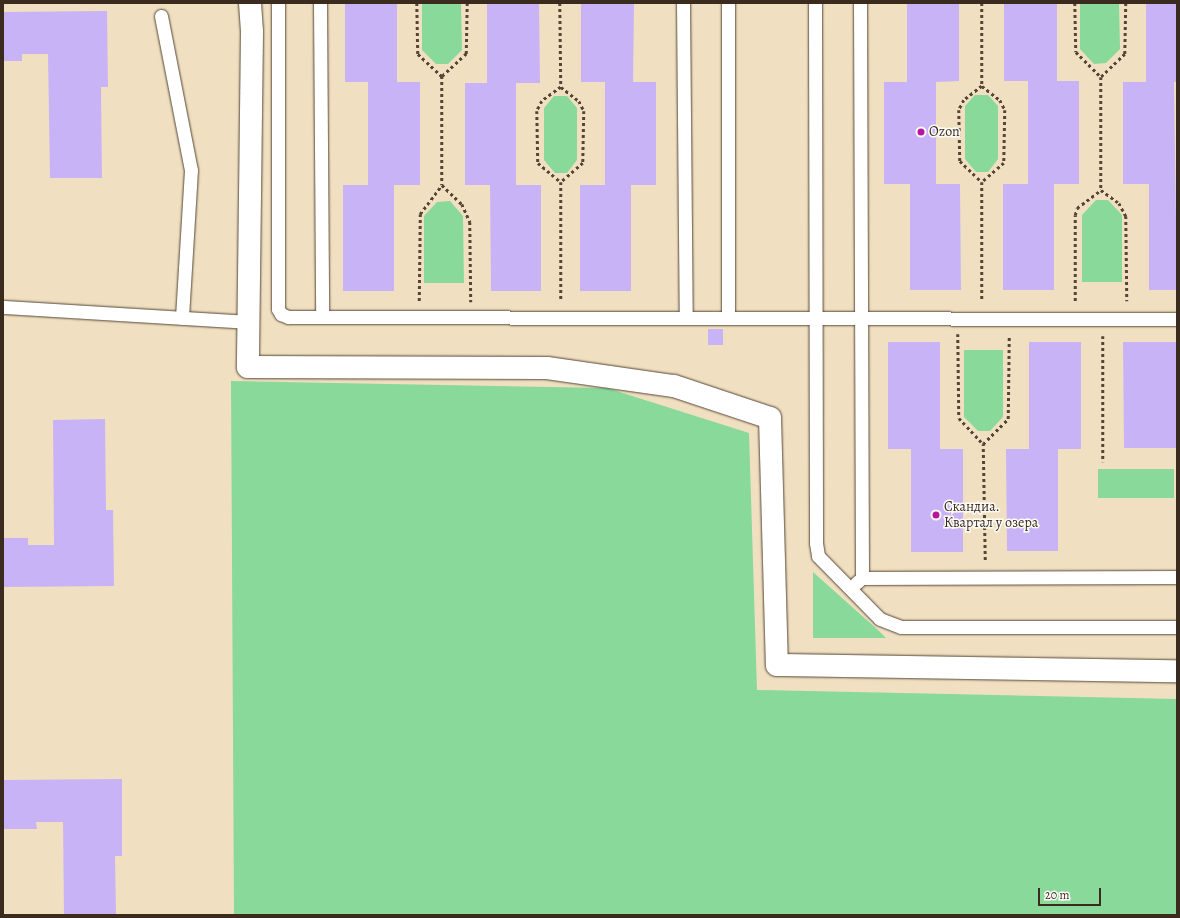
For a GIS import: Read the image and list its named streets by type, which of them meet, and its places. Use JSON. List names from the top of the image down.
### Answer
{
  "places": ["Ozon", "Скандиа. Квартал у озера"],
  "scale_bar": "20 m"
}
